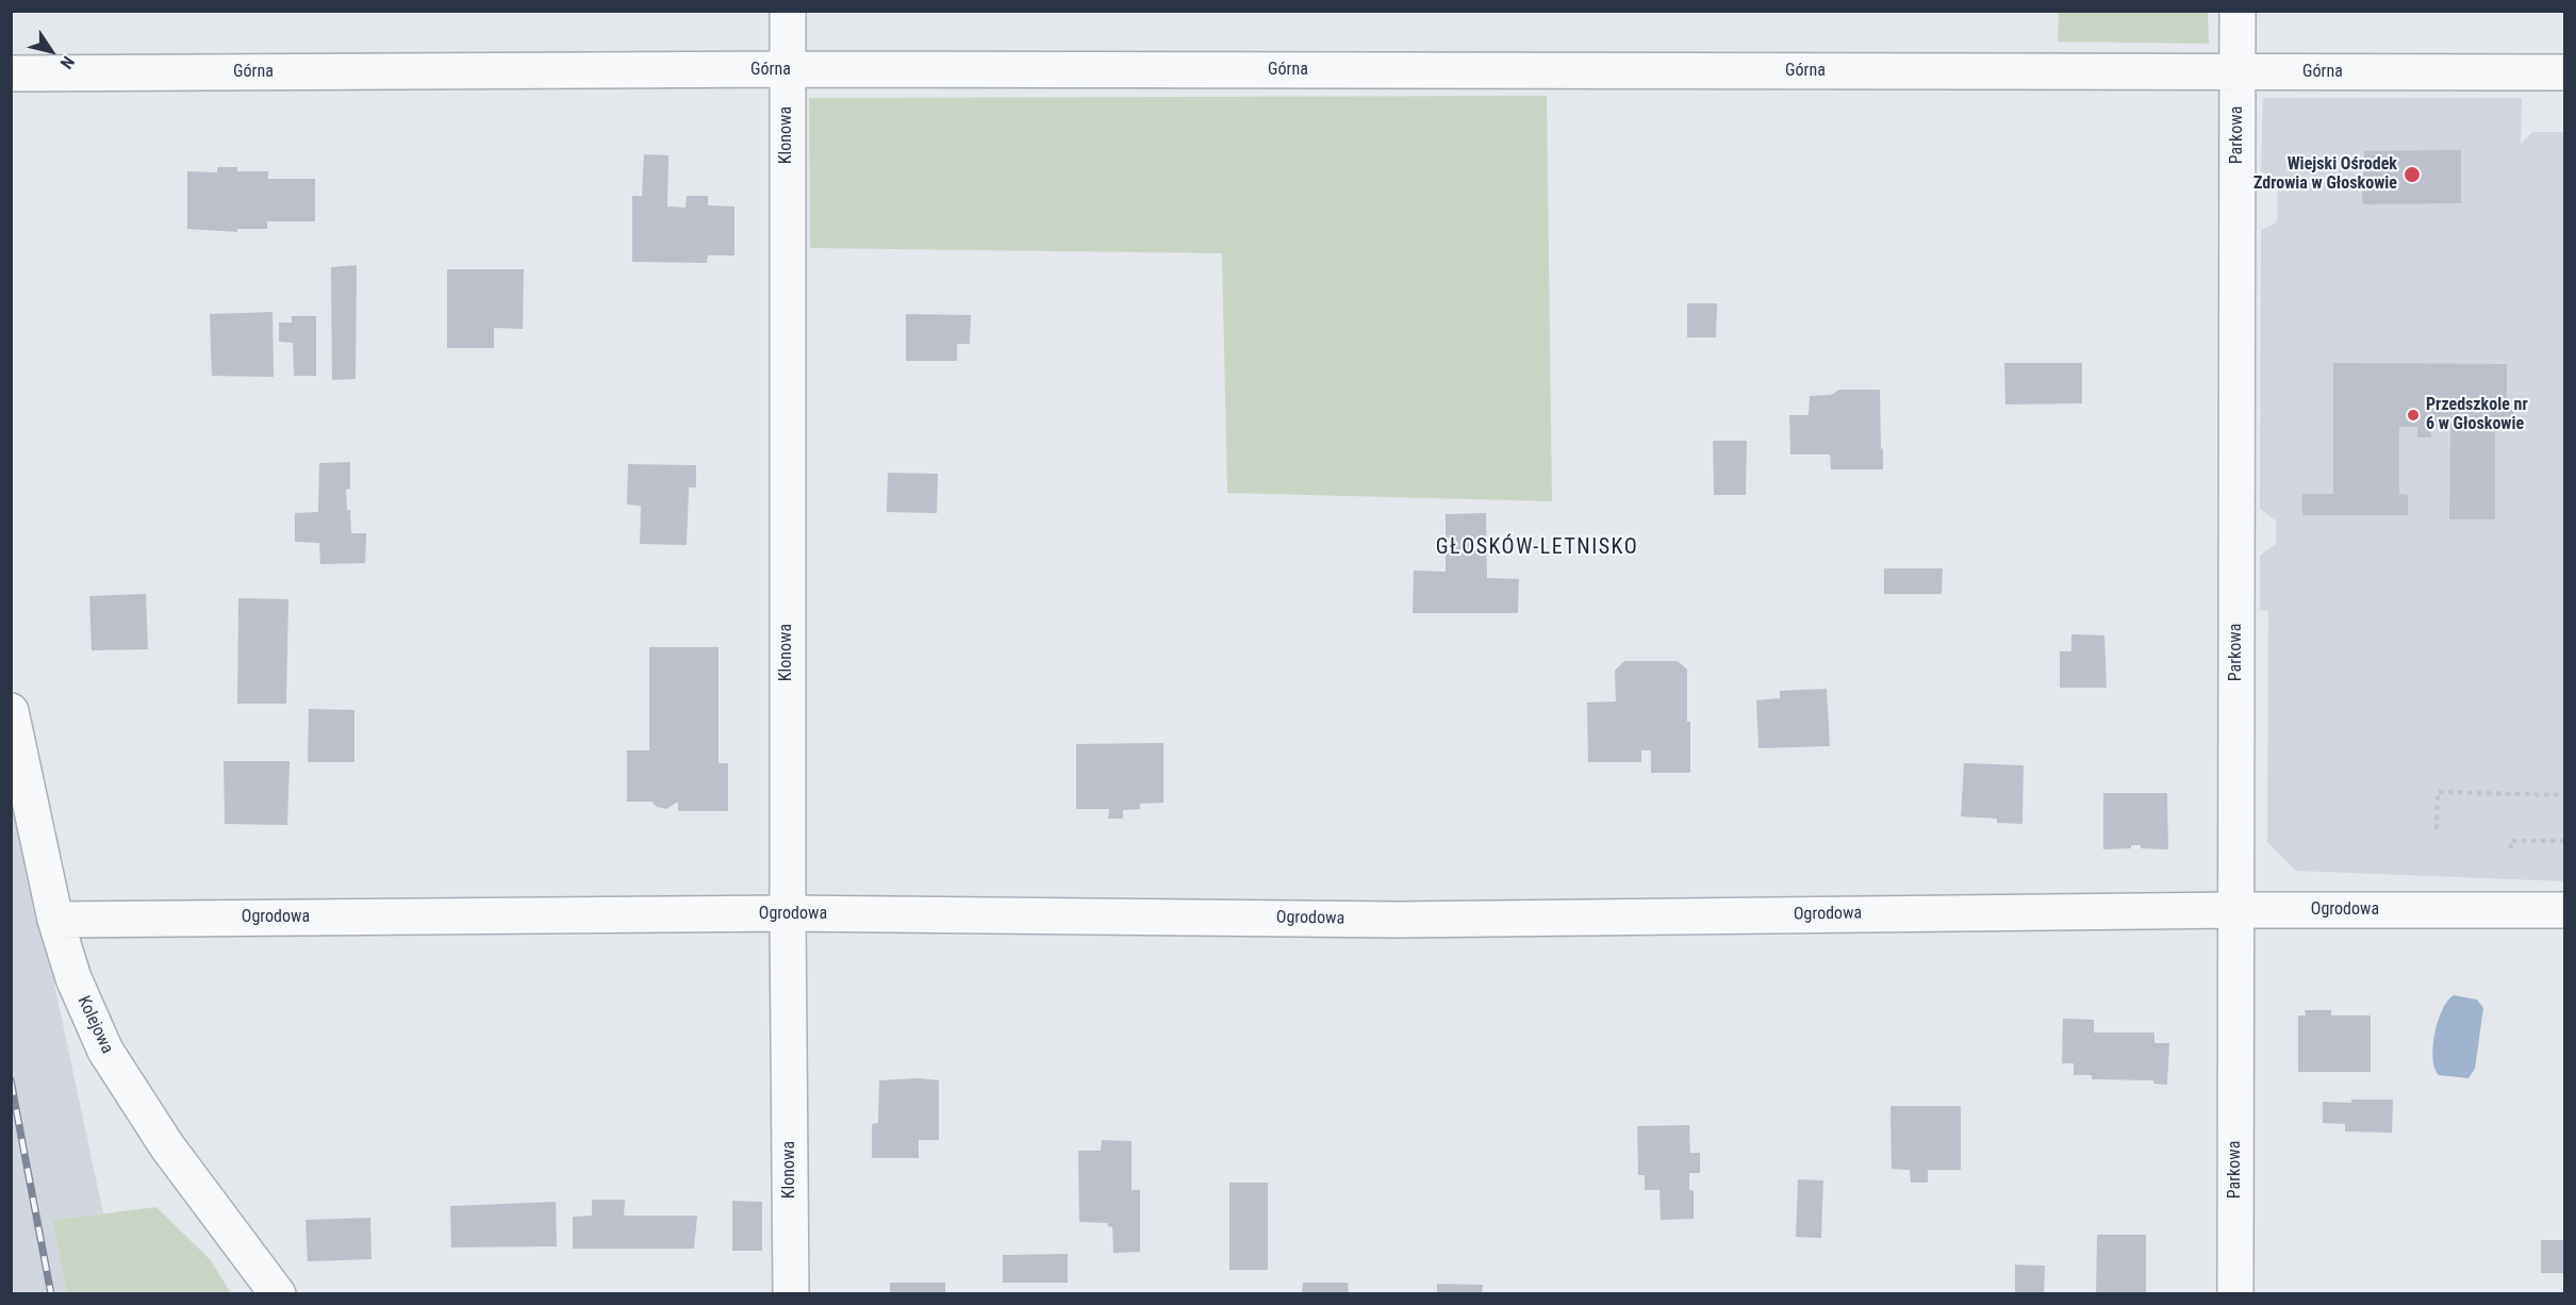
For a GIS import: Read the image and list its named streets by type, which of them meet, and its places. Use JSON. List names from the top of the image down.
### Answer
{
  "streets": {
    "street": [
      "Górna",
      "Klonowa",
      "Parkowa",
      "Ogrodowa",
      "Kolejowa"
    ]
  },
  "crossings": [
    ["Górna", "Klonowa"],
    ["Górna", "Parkowa"],
    ["Klonowa", "Ogrodowa"],
    ["Parkowa", "Ogrodowa"],
    ["Ogrodowa", "Kolejowa"]
  ],
  "districts": ["GŁOSKÓW-LETNISKO"],
  "places": ["Wiejski Ośrodek Zdrowia w Głoskowie", "Przedszkole nr 6 w Głoskowie"],
  "north": "bottom right"
}
